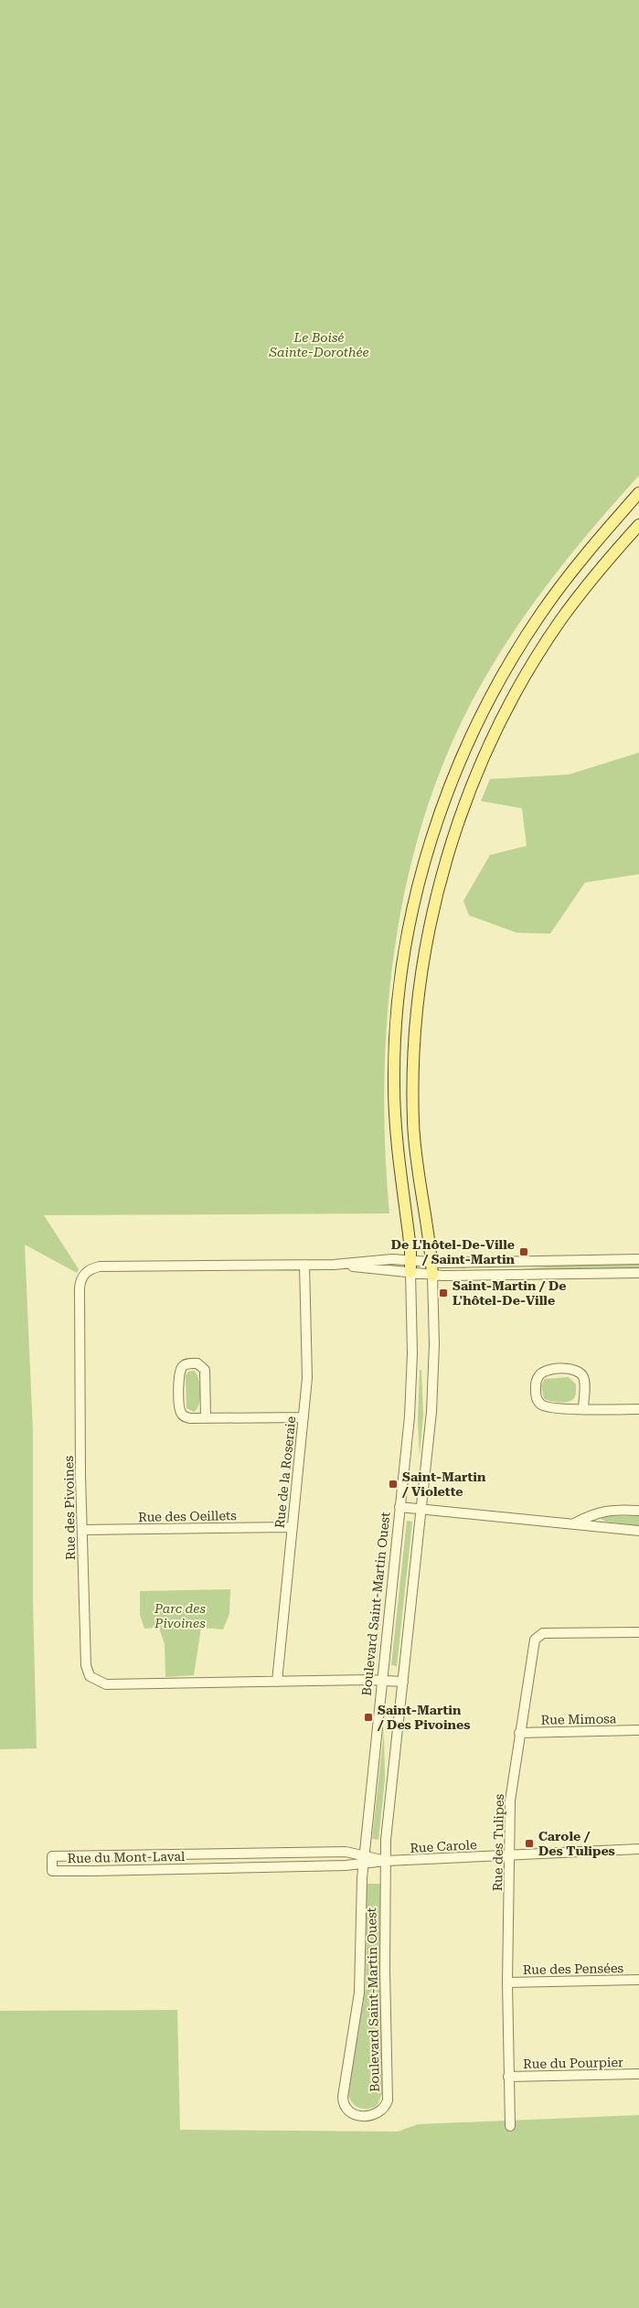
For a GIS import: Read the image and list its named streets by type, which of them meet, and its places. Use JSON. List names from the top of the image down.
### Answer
{
  "streets": {
    "main road": ["Boulevard Saint-Martin Ouest"],
    "street": [
      "Rue de la Roseraie",
      "Rue des Pivoines",
      "Rue des Oeillets",
      "Rue Mimosa",
      "Rue des Tulipes",
      "Rue Carole",
      "Rue du Mont-Laval",
      "Rue des Pensées",
      "Rue du Pourpier"
    ]
  },
  "crossings": [
    ["Rue de la Roseraie", "Rue des Pivoines"],
    ["Rue de la Roseraie", "Rue des Oeillets"],
    ["Rue des Pivoines", "Rue des Oeillets"],
    ["Rue des Pivoines", "Boulevard Saint-Martin Ouest"],
    ["Boulevard Saint-Martin Ouest", "Rue Carole"],
    ["Boulevard Saint-Martin Ouest", "Rue du Mont-Laval"],
    ["Rue Mimosa", "Rue des Tulipes"],
    ["Rue des Tulipes", "Rue Carole"],
    ["Rue des Tulipes", "Rue des Pensées"],
    ["Rue des Tulipes", "Rue du Pourpier"],
    ["Rue Carole", "Rue du Mont-Laval"]
  ],
  "parks": ["Le Boisé Sainte-Dorothée", "Parc des Pivoines"],
  "places": {
    "transit": [
      "De L'hôtel-De-Ville / Saint-Martin",
      "Saint-Martin / De L'hôtel-De-Ville",
      "Saint-Martin / Violette",
      "Saint-Martin / Des Pivoines",
      "Carole / Des Tulipes"
    ]
  }
}
